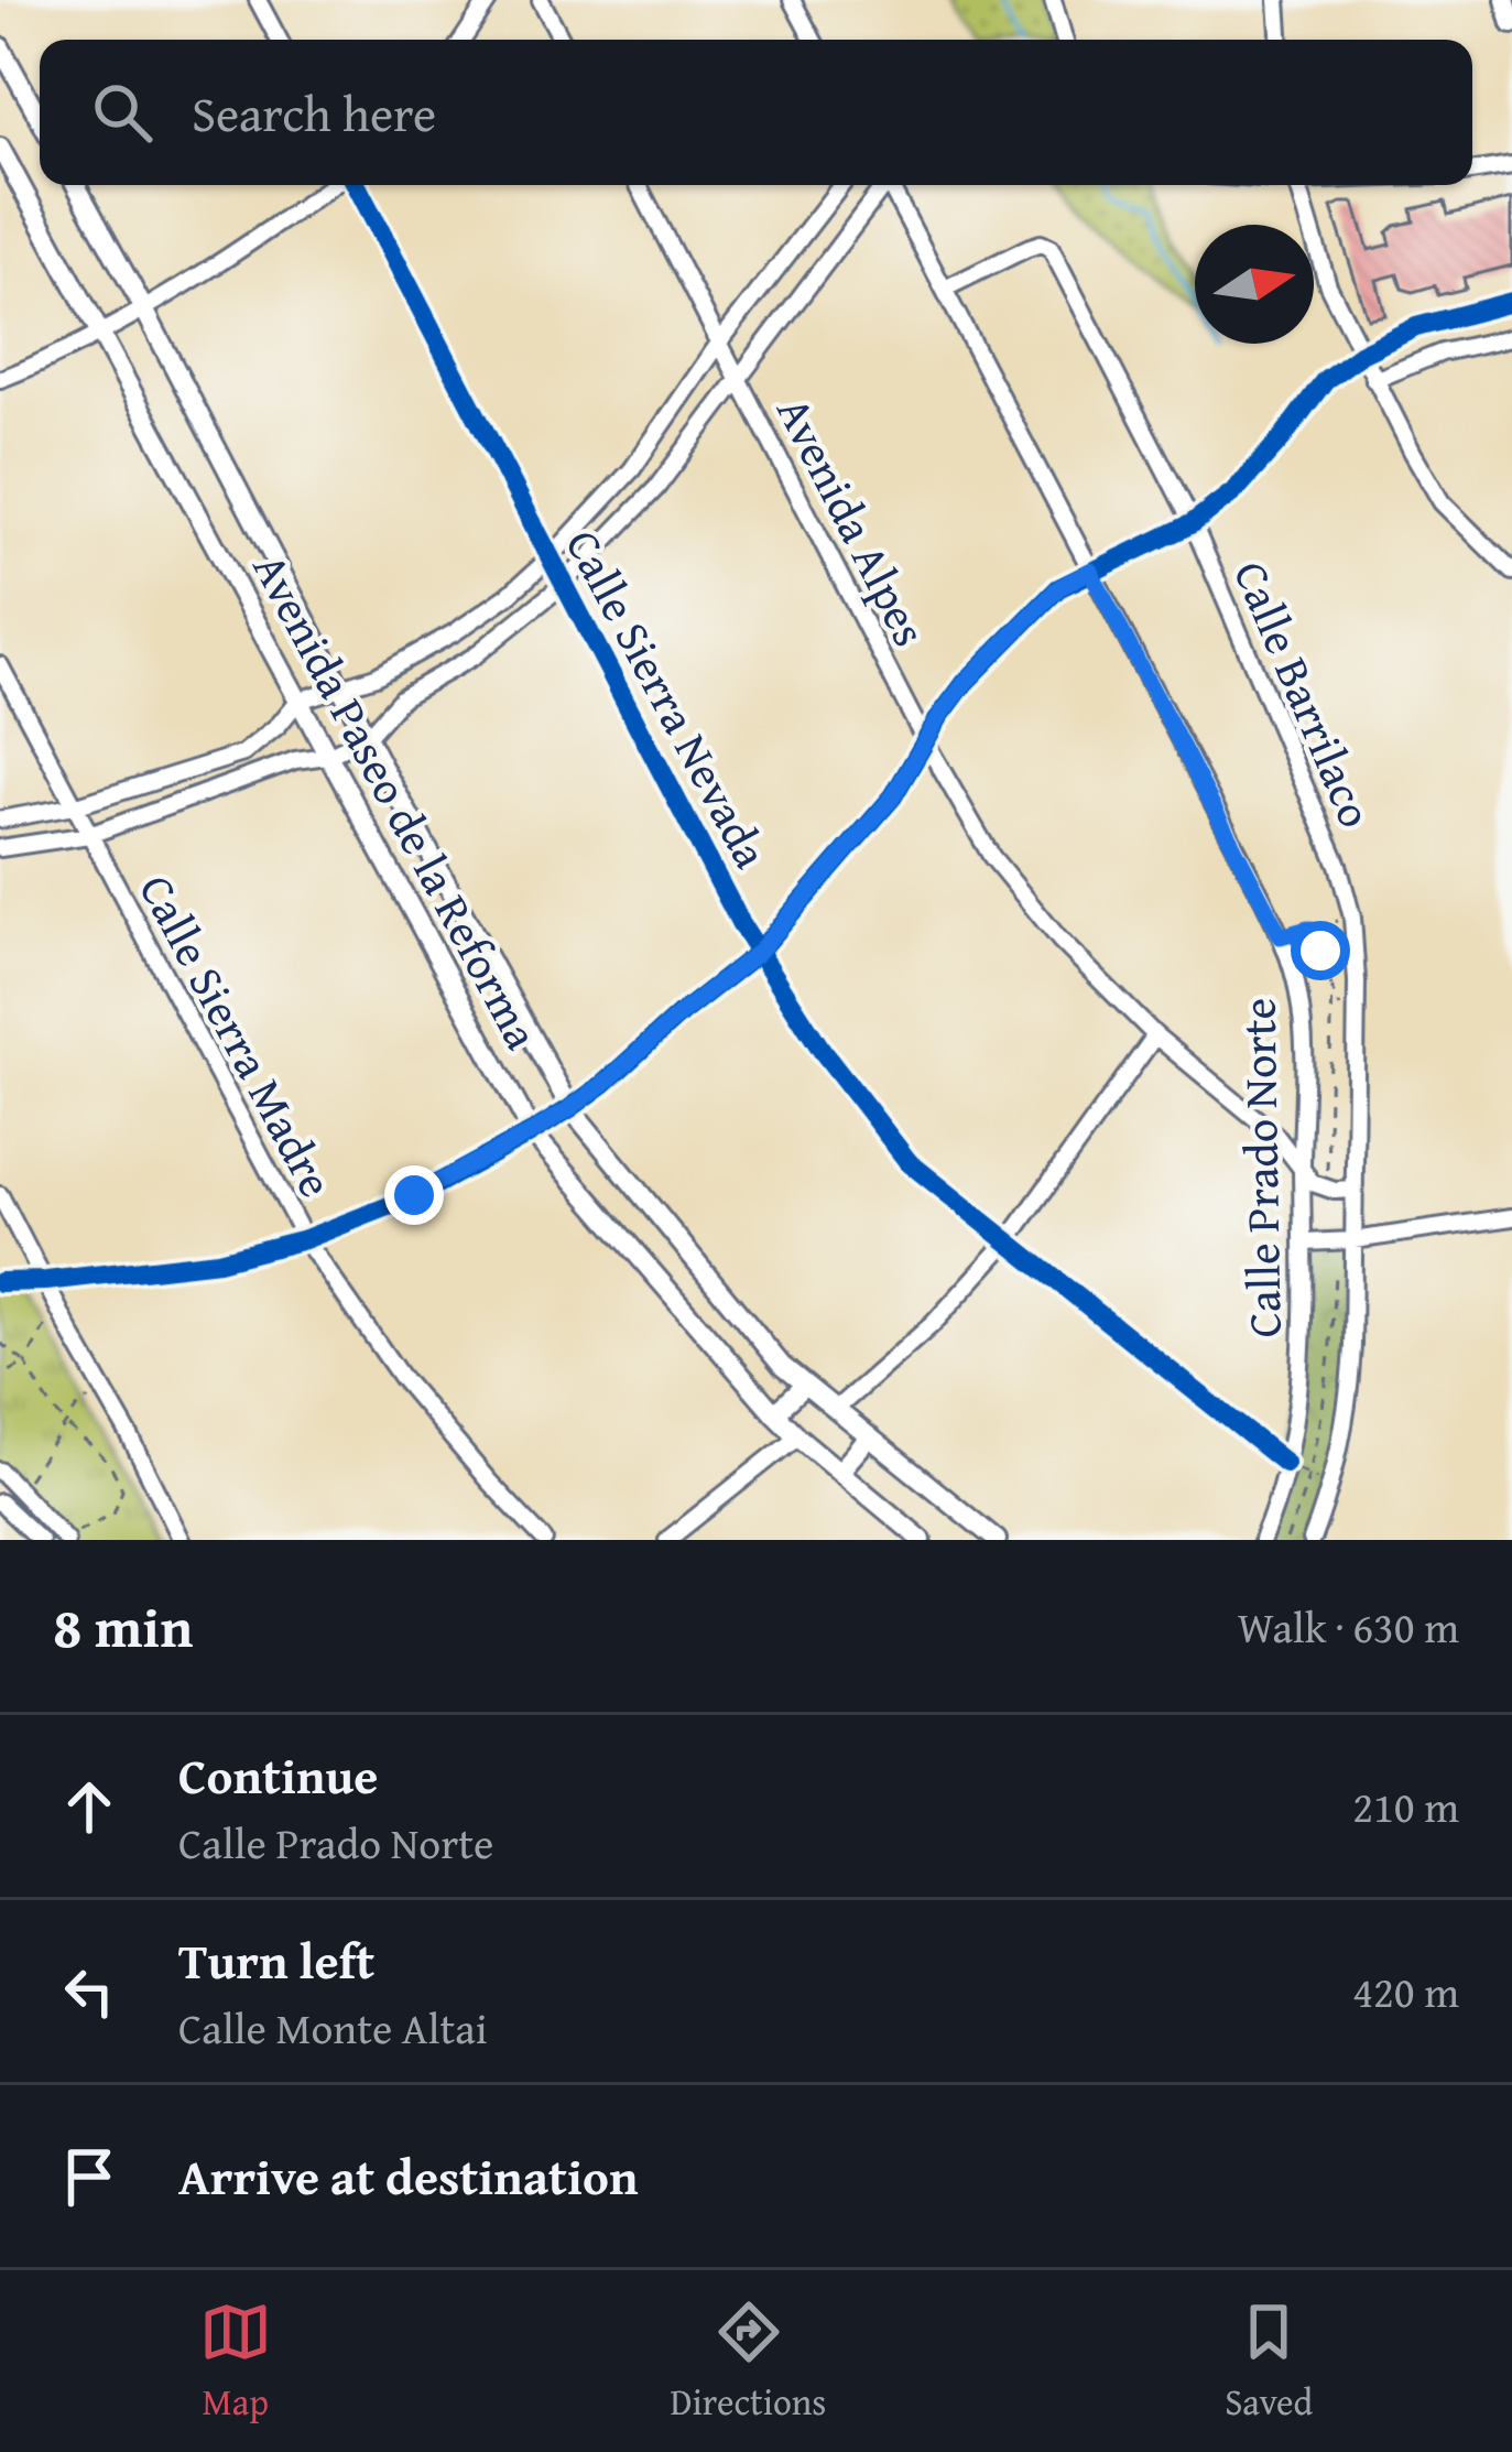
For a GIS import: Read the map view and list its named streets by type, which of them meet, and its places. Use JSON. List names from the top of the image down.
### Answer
{
  "streets": {
    "main road": ["Avenida Paseo de la Reforma"],
    "street": [
      "Avenida Alpes",
      "Calle Barrilaco",
      "Calle Sierra Nevada",
      "Calle Sierra Madre",
      "Calle Prado Norte"
    ]
  },
  "crossings": [
    ["Avenida Alpes", "Calle Prado Norte"],
    ["Calle Barrilaco", "Calle Prado Norte"],
    ["Calle Sierra Nevada", "Calle Prado Norte"]
  ],
  "north": "right",
  "page": {
    "search": "Search here",
    "heading": ["8 min", "Walk · 630 m"],
    "list": [
      ["Continue", "Calle Prado Norte", "210 m"],
      ["Turn left", "Calle Monte Altai", "420 m"],
      "Arrive at destination"
    ],
    "nav": ["Map", "Directions", "Saved"]
  }
}
